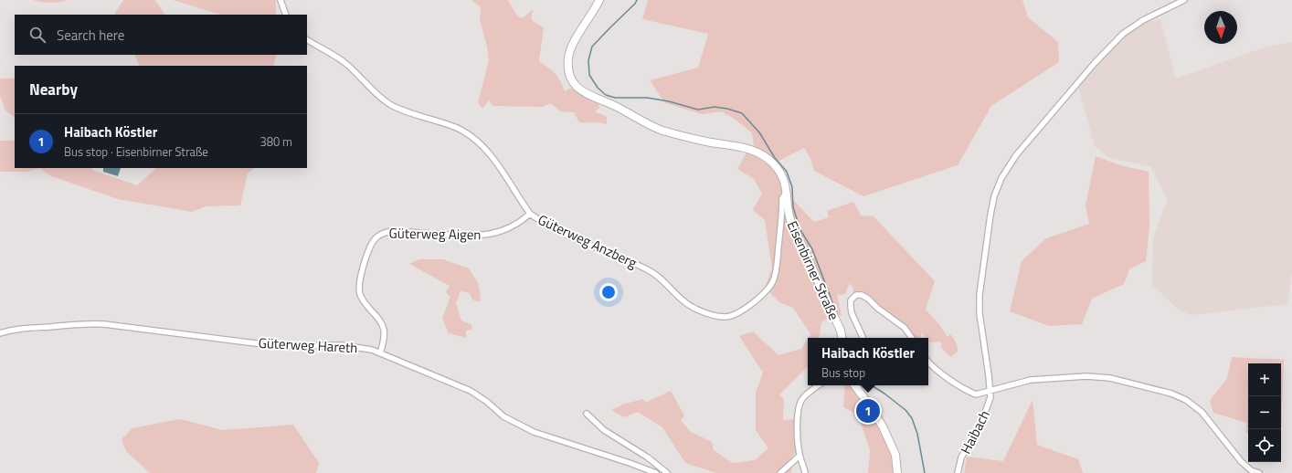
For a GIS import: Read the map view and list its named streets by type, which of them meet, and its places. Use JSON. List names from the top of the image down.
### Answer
{
  "streets": {
    "main road": ["Eisenbirner Straße"],
    "street": [
      "Güterweg Aigen",
      "Güterweg Anzberg",
      "Güterweg Hareth",
      "Haibach"
    ]
  },
  "crossings": [
    ["Güterweg Aigen", "Güterweg Anzberg"],
    ["Güterweg Aigen", "Güterweg Hareth"],
    ["Güterweg Anzberg", "Eisenbirner Straße"]
  ],
  "north": "bottom",
  "page": {
    "search": "Search here",
    "heading": "Nearby",
    "list": [
      {
        "mark": "1",
        "name": "Haibach Köstler",
        "note": "Bus stop · Eisenbirner Straße",
        "value": "380 m"
      }
    ],
    "popup": ["Haibach Köstler", "Bus stop"],
    "map_buttons": ["+", "−"],
    "pins": "1"
  }
}
